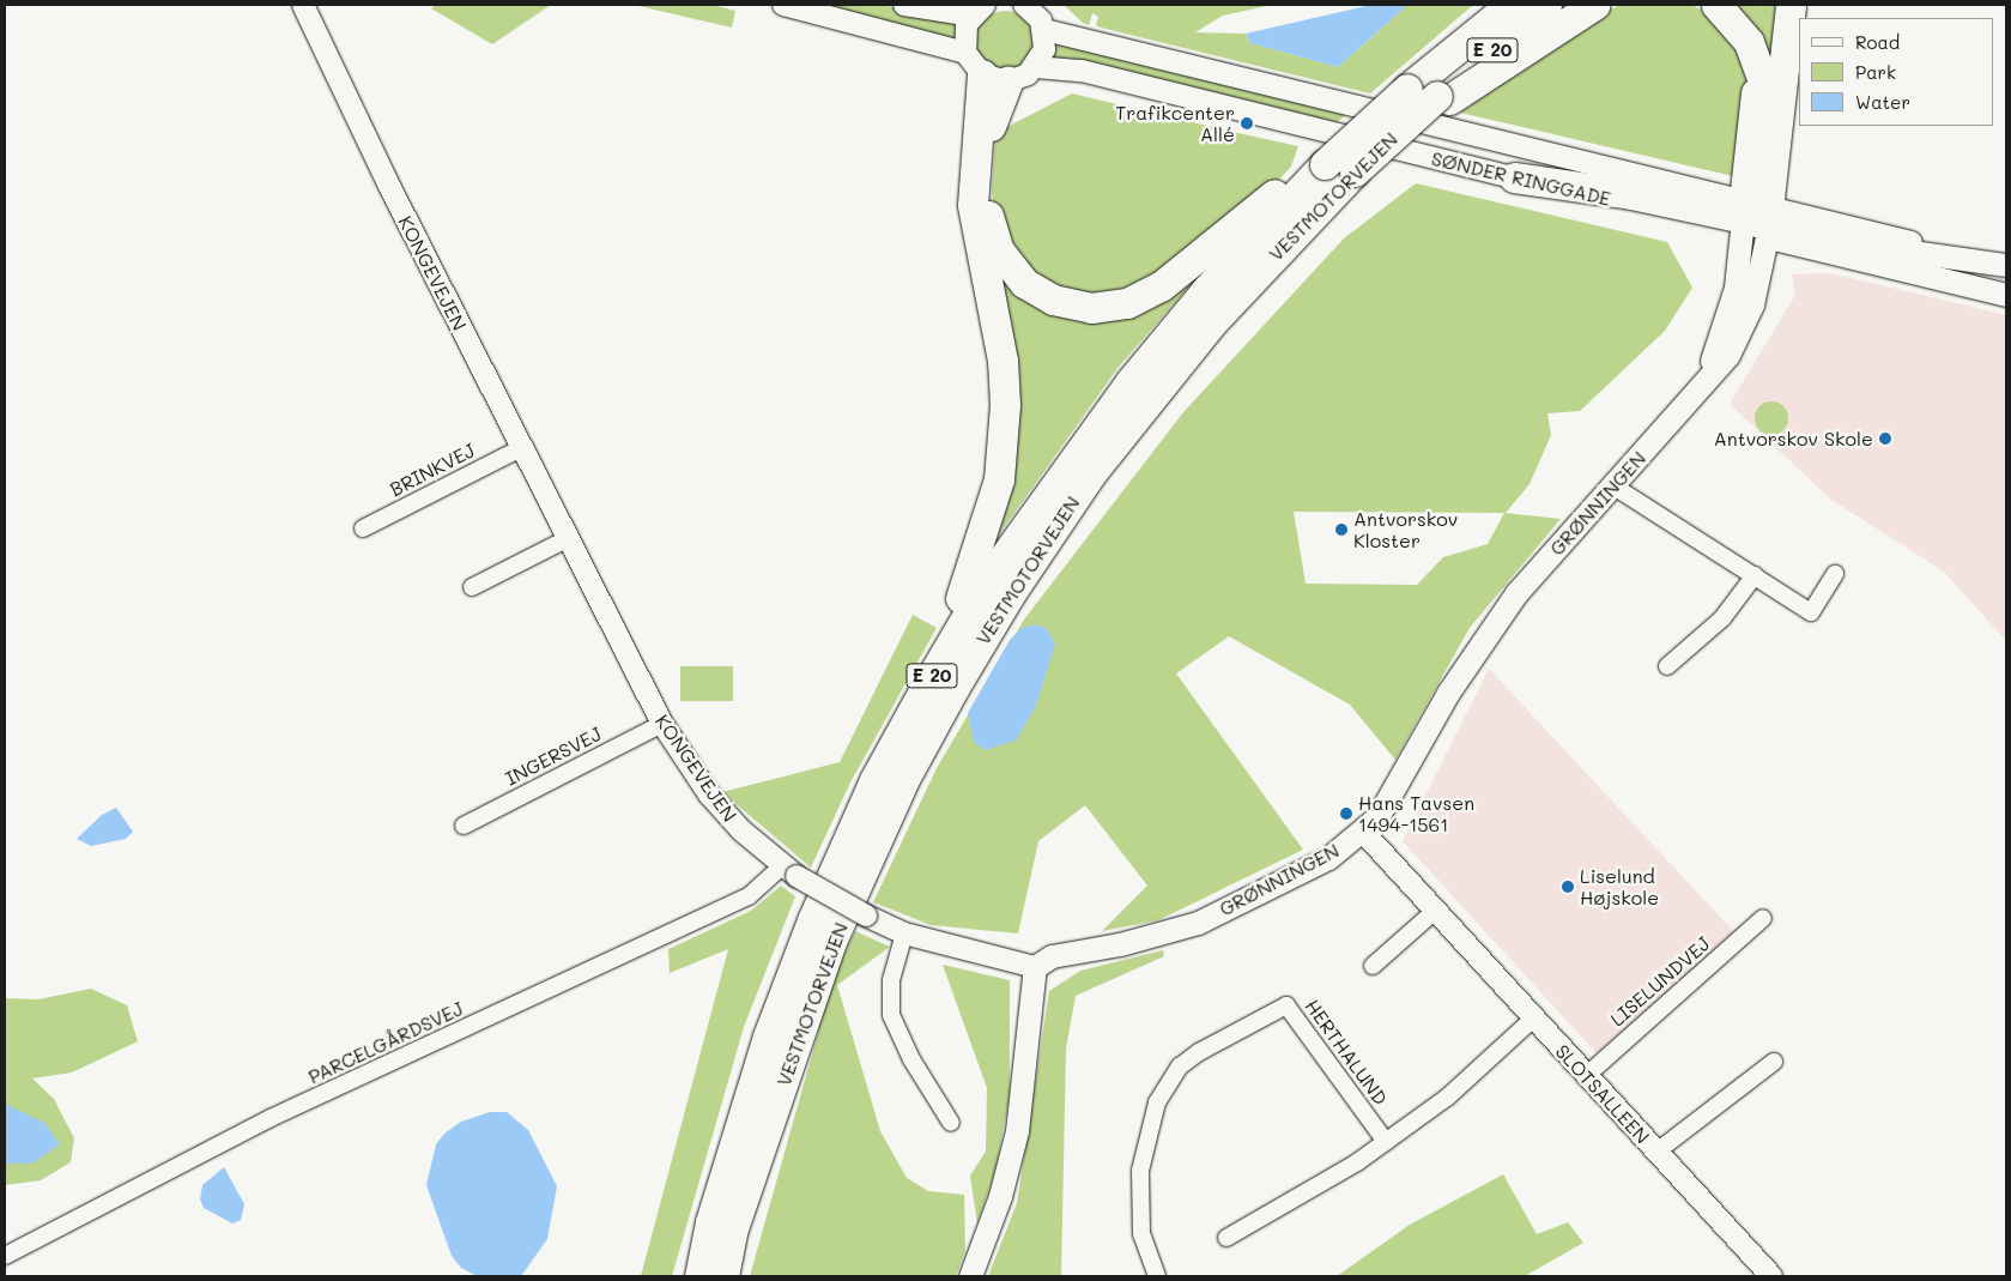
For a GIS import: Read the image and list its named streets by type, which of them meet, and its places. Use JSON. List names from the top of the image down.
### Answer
{
  "streets": {
    "highway": ["E 20", "VESTMOTORVEJEN"],
    "main road": ["SØNDER RINGGADE", "GRØNNINGEN"],
    "street": [
      "KONGEVEJEN",
      "BRINKVEJ",
      "INGERSVEJ",
      "LISELUNDVEJ",
      "PARCELGÅRDSVEJ",
      "HERTHALUND",
      "SLOTSALLEEN"
    ]
  },
  "crossings": [
    ["SØNDER RINGGADE", "GRØNNINGEN"],
    ["KONGEVEJEN", "BRINKVEJ"],
    ["KONGEVEJEN", "GRØNNINGEN"],
    ["KONGEVEJEN", "INGERSVEJ"],
    ["KONGEVEJEN", "PARCELGÅRDSVEJ"],
    ["GRØNNINGEN", "SLOTSALLEEN"],
    ["LISELUNDVEJ", "SLOTSALLEEN"]
  ],
  "places": [
    "Trafikcenter Allé",
    "Antvorskov Skole",
    "Antvorskov Kloster",
    "Hans Tavsen 1494-1561",
    "Liselund Højskole"
  ],
  "legend": ["Road", "Park", "Water"]
}
